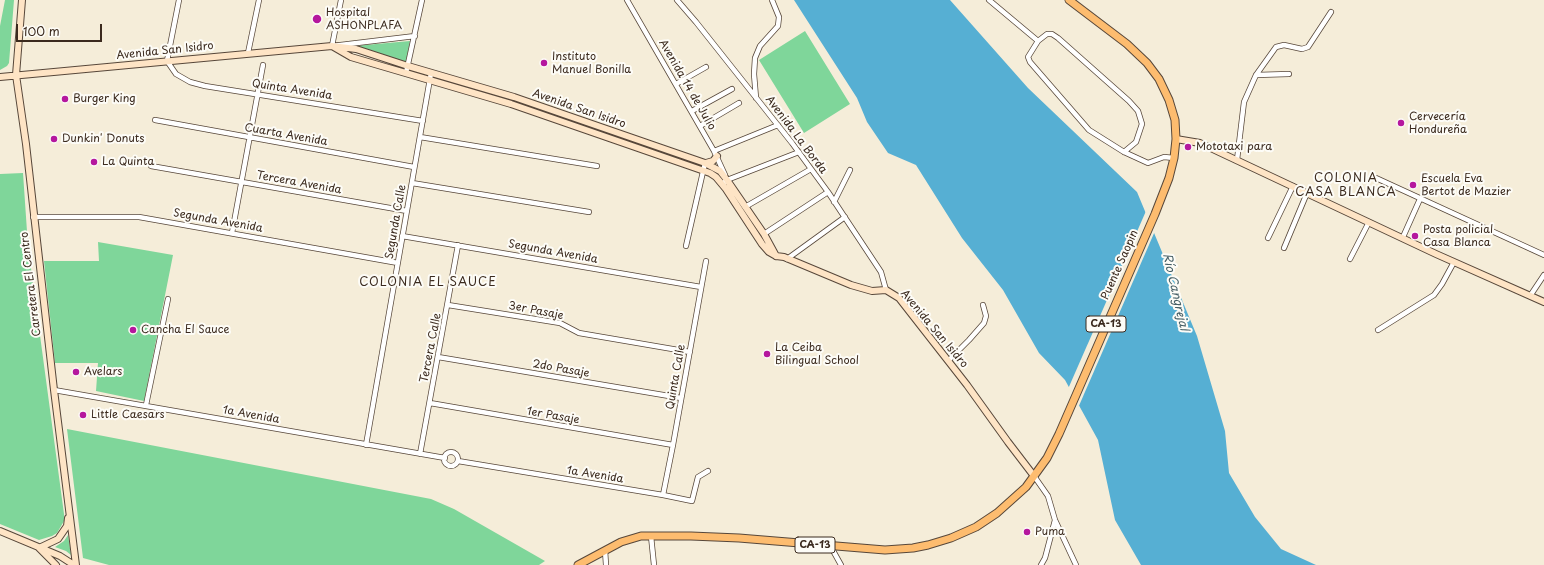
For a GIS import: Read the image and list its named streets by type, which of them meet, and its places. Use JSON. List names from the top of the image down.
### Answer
{
  "streets": {
    "main road": ["Puente Saopin", "CA-13"],
    "street": [
      "Avenida San Isidro",
      "Avenida 14 de Julio",
      "Quinta Avenida",
      "Cuarta Avenida",
      "Avenida La Borda",
      "Tercera Avenida",
      "Segunda Avenida",
      "Segunda Calle",
      "Carretera El Centro",
      "3er Pasaje",
      "Tercera Calle",
      "2do Pasaje",
      "Quinta Calle",
      "1a Avenida",
      "1er Pasaje"
    ]
  },
  "crossings": [
    ["Avenida San Isidro", "Avenida 14 de Julio"],
    ["Avenida San Isidro", "Quinta Avenida"],
    ["Avenida San Isidro", "Avenida La Borda"],
    ["Avenida San Isidro", "Segunda Calle"],
    ["Avenida San Isidro", "Puente Saopin"],
    ["Avenida San Isidro", "Carretera El Centro"],
    ["Avenida San Isidro", "CA-13"],
    ["Quinta Avenida", "Segunda Calle"],
    ["Cuarta Avenida", "Segunda Calle"],
    ["Tercera Avenida", "Segunda Calle"],
    ["Segunda Avenida", "Segunda Calle"],
    ["Segunda Avenida", "Carretera El Centro"],
    ["Segunda Avenida", "Tercera Calle"],
    ["Segunda Avenida", "Quinta Calle"],
    ["Segunda Calle", "1a Avenida"],
    ["Puente Saopin", "CA-13"],
    ["Carretera El Centro", "1a Avenida"],
    ["3er Pasaje", "Tercera Calle"],
    ["3er Pasaje", "Quinta Calle"],
    ["Tercera Calle", "2do Pasaje"],
    ["Tercera Calle", "1a Avenida"],
    ["Tercera Calle", "1er Pasaje"],
    ["2do Pasaje", "Quinta Calle"],
    ["Quinta Calle", "1a Avenida"],
    ["Quinta Calle", "1er Pasaje"]
  ],
  "districts": ["COLONIA CASA BLANCA", "COLONIA EL SAUCE"],
  "water": ["Río Cangrejal"],
  "places": [
    "Hospital ASHONPLAFA",
    "Instituto Manuel Bonilla",
    "Burger King",
    "Cervecería Hondureña",
    "Dunkin' Donuts",
    "Mototaxi para",
    "La Quinta",
    "Escuela Eva Bertot de Mazier",
    "Posta policial Casa Blanca",
    "Cancha El Sauce",
    "La Ceiba Bilingual School",
    "Avelars",
    "Little Caesars",
    "Puma"
  ],
  "scale_bar": "100 m"
}
